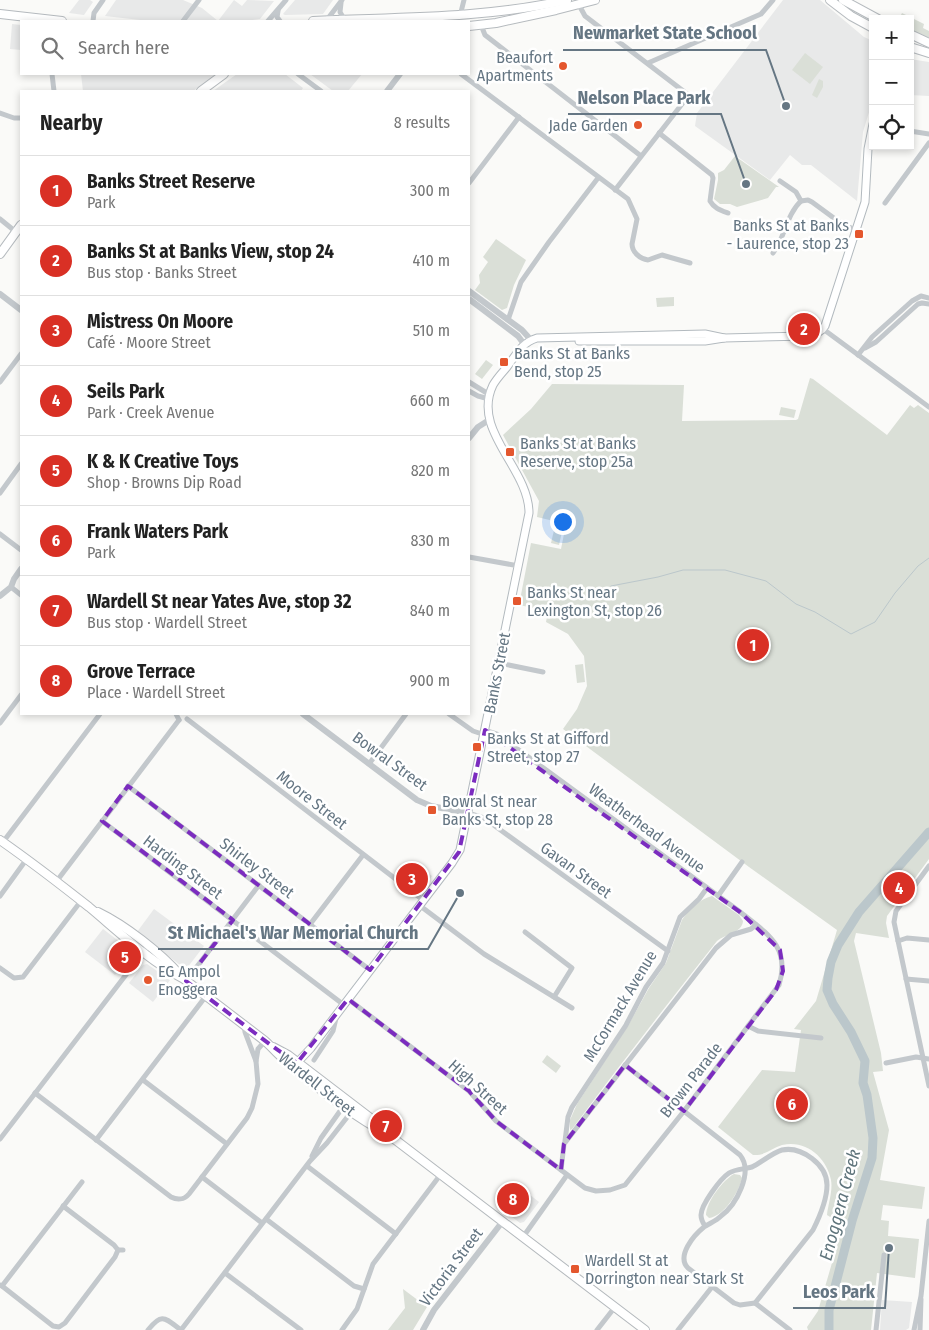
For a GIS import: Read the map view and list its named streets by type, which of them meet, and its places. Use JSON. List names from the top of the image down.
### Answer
{
  "streets": {
    "main road": ["Banks Street", "Wardell Street"],
    "street": [
      "Bowral Street",
      "Moore Street",
      "Weatherhead Avenue",
      "Harding Street",
      "Shirley Street",
      "Gavan Street",
      "McCormack Avenue",
      "Brown Parade",
      "High Street",
      "Victoria Street"
    ]
  },
  "crossings": [
    ["Banks Street", "Bowral Street"],
    ["Banks Street", "Moore Street"],
    ["Banks Street", "Weatherhead Avenue"],
    ["Banks Street", "Harding Street"],
    ["Banks Street", "Shirley Street"],
    ["Banks Street", "Gavan Street"],
    ["Banks Street", "Wardell Street"],
    ["Banks Street", "High Street"],
    ["Bowral Street", "Gavan Street"],
    ["Weatherhead Avenue", "McCormack Avenue"],
    ["Weatherhead Avenue", "Brown Parade"],
    ["Harding Street", "High Street"],
    ["Gavan Street", "McCormack Avenue"],
    ["McCormack Avenue", "High Street"],
    ["Brown Parade", "High Street"],
    ["Wardell Street", "Victoria Street"]
  ],
  "water": ["Enoggera Creek"],
  "places": {
    "other": [
      "Beaufort Apartments",
      "Newmarket State School",
      "Jade Garden",
      "Nelson Place Park",
      "St Michael's War Memorial Church",
      "EG Ampol Enoggera",
      "Leos Park"
    ],
    "transit": [
      "Banks St at Banks - Laurence, stop 23",
      "Banks St at Banks Bend, stop 25",
      "Banks St at Banks Reserve, stop 25a",
      "Banks St near Lexington St, stop 26",
      "Banks St at Gifford Street, stop 27",
      "Bowral St near Banks St, stop 28",
      "Wardell St at Dorrington near Stark St"
    ]
  },
  "page": {
    "map_buttons": ["+", "−"],
    "search": "Search here",
    "heading": ["Nearby", "8 results"],
    "list": [
      {
        "mark": "1",
        "name": "Banks Street Reserve",
        "note": "Park",
        "value": "300 m"
      },
      {
        "mark": "2",
        "name": "Banks St at Banks View, stop 24",
        "note": "Bus stop · Banks Street",
        "value": "410 m"
      },
      {
        "mark": "3",
        "name": "Mistress On Moore",
        "note": "Café · Moore Street",
        "value": "510 m"
      },
      {
        "mark": "4",
        "name": "Seils Park",
        "note": "Park · Creek Avenue",
        "value": "660 m"
      },
      {
        "mark": "5",
        "name": "K & K Creative Toys",
        "note": "Shop · Browns Dip Road",
        "value": "820 m"
      },
      {
        "mark": "6",
        "name": "Frank Waters Park",
        "note": "Park",
        "value": "830 m"
      },
      {
        "mark": "7",
        "name": "Wardell St near Yates Ave, stop 32",
        "note": "Bus stop · Wardell Street",
        "value": "840 m"
      },
      {
        "mark": "8",
        "name": "Grove Terrace",
        "note": "Place · Wardell Street",
        "value": "900 m"
      }
    ],
    "pins": [
      "2",
      "1",
      "3",
      "4",
      "5",
      "6",
      "7",
      "8"
    ]
  }
}
